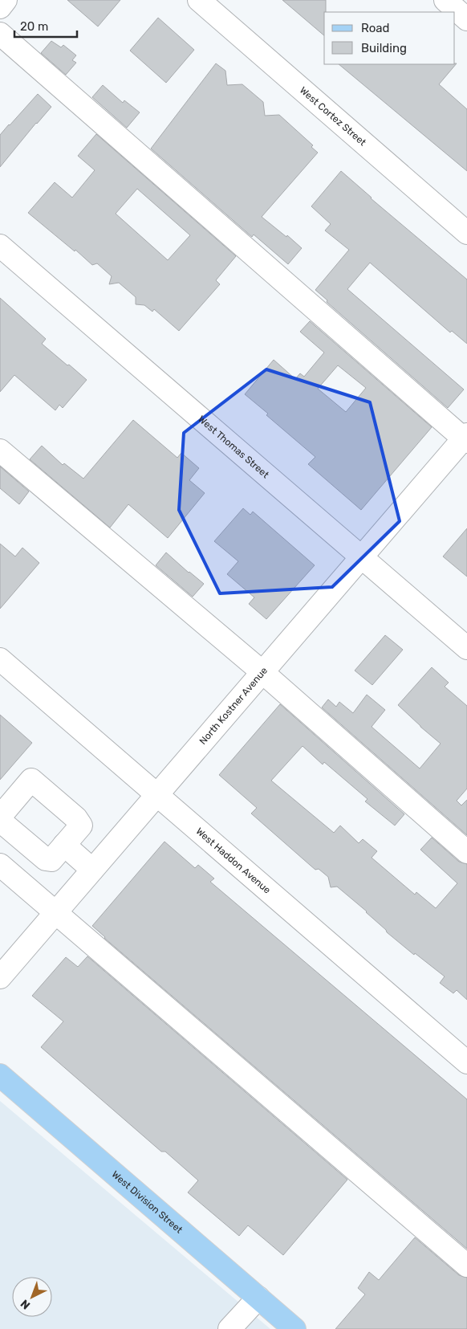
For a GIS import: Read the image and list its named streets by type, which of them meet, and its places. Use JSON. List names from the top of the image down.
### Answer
{
  "streets": {
    "main road": ["West Division Street"],
    "street": [
      "West Cortez Street",
      "West Thomas Street",
      "North Kostner Avenue",
      "West Haddon Avenue"
    ]
  },
  "crossings": [
    ["West Thomas Street", "North Kostner Avenue"],
    ["North Kostner Avenue", "West Haddon Avenue"]
  ],
  "legend": ["Road", "Building"],
  "scale_bar": "20 m",
  "north": "bottom left"
}
